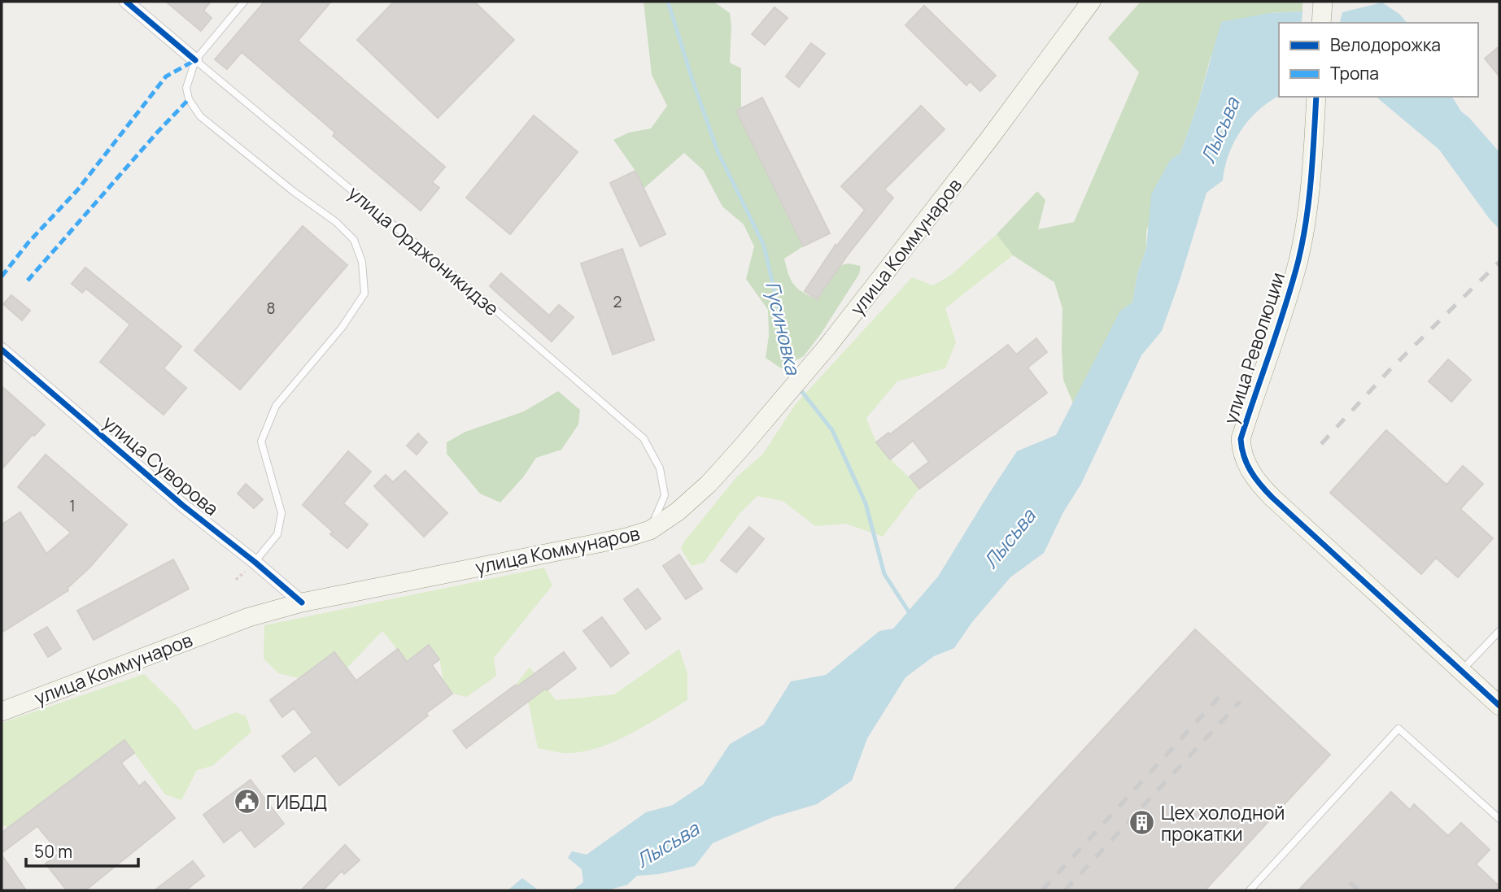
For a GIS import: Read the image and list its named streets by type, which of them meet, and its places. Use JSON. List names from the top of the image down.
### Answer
{
  "streets": {
    "main road": ["улица Коммунаров", "улица Революции"],
    "street": ["улица Орджоникидзе", "улица Суворова"]
  },
  "crossings": [
    ["улица Коммунаров", "улица Орджоникидзе"],
    ["улица Коммунаров", "улица Суворова"]
  ],
  "water": ["Лысьва", "Гусиновка"],
  "places": {
    "public building": ["ГИБДД"],
    "building": ["Цех холодной прокатки"]
  },
  "house_numbers": ["2", "8", "1"],
  "legend": ["Велодорожка", "Тропа"],
  "scale_bar": "50 m"
}
